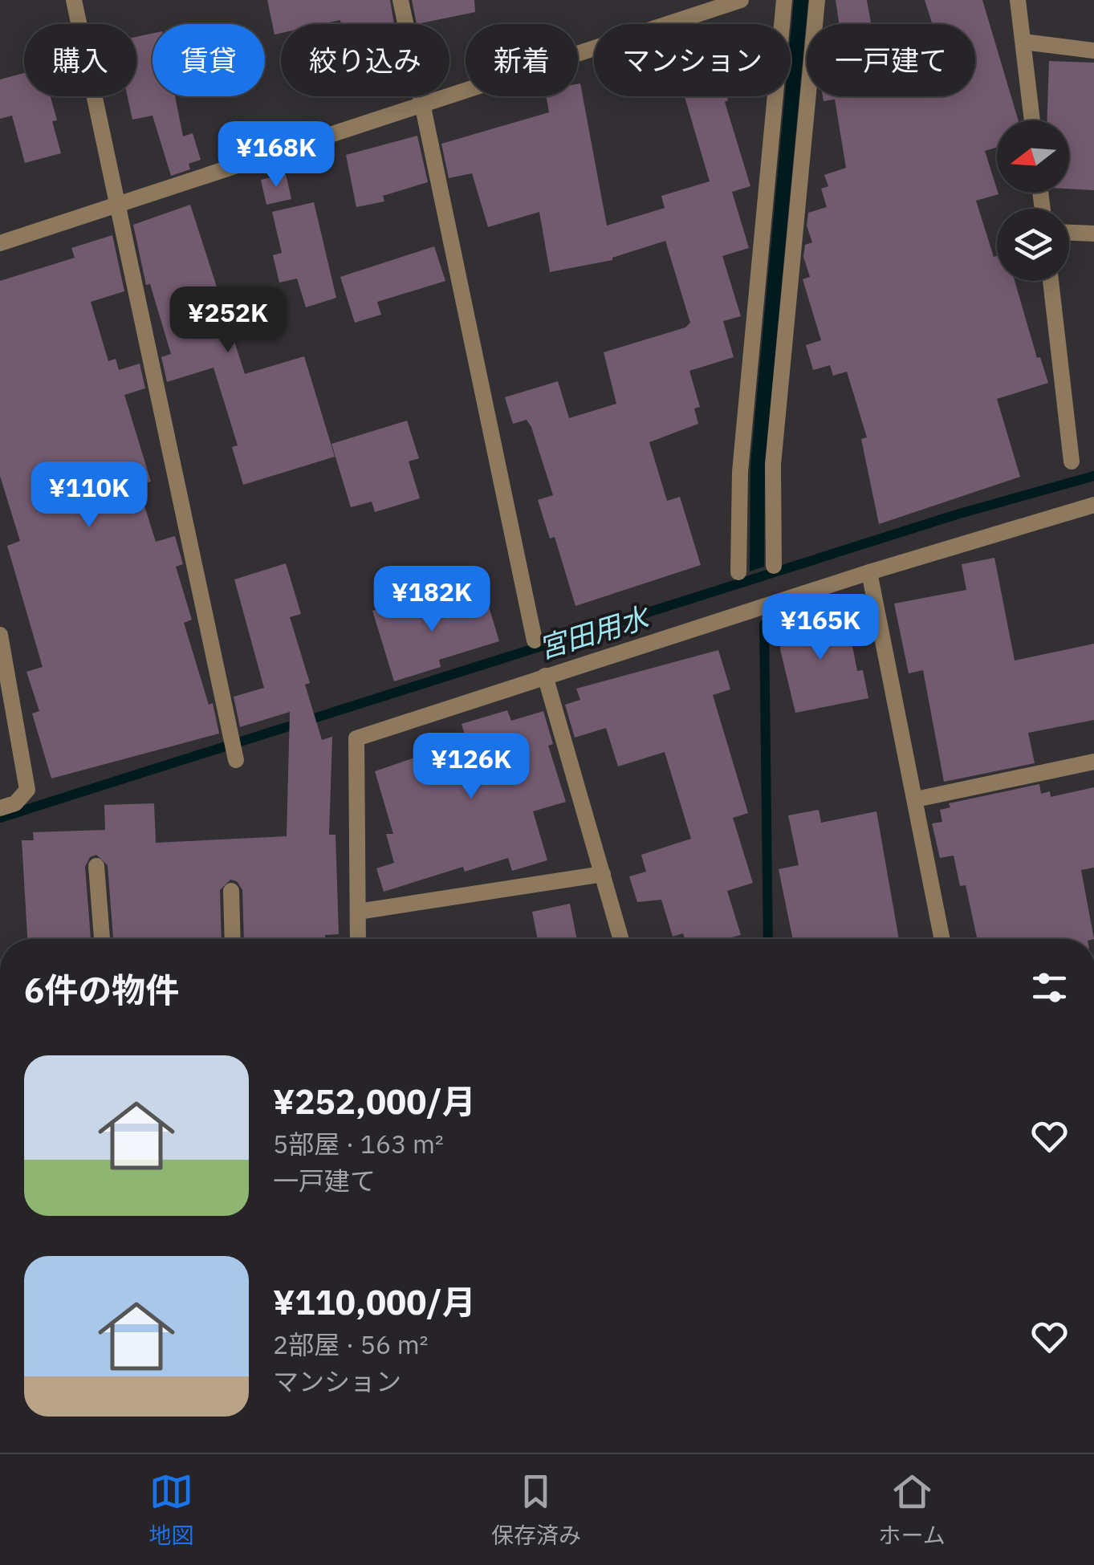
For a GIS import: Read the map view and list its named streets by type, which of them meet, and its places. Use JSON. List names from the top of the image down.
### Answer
{
  "water": ["宮田用水"],
  "north": "left",
  "page": {
    "chip": [
      "購入",
      "賃貸",
      "絞り込み",
      "新着",
      "マンション",
      "一戸建て"
    ],
    "price": [
      "¥168K",
      "¥252K",
      "¥110K",
      "¥182K",
      "¥165K",
      "¥126K"
    ],
    "heading": "6件の物件",
    "list": [
      {
        "name": "¥252,000/月",
        "note": "5部屋 · 163 m² · 一戸建て"
      },
      {
        "name": "¥110,000/月",
        "note": "2部屋 · 56 m² · マンション"
      }
    ],
    "tabs": ["地図", "保存済み", "ホーム"]
  }
}
